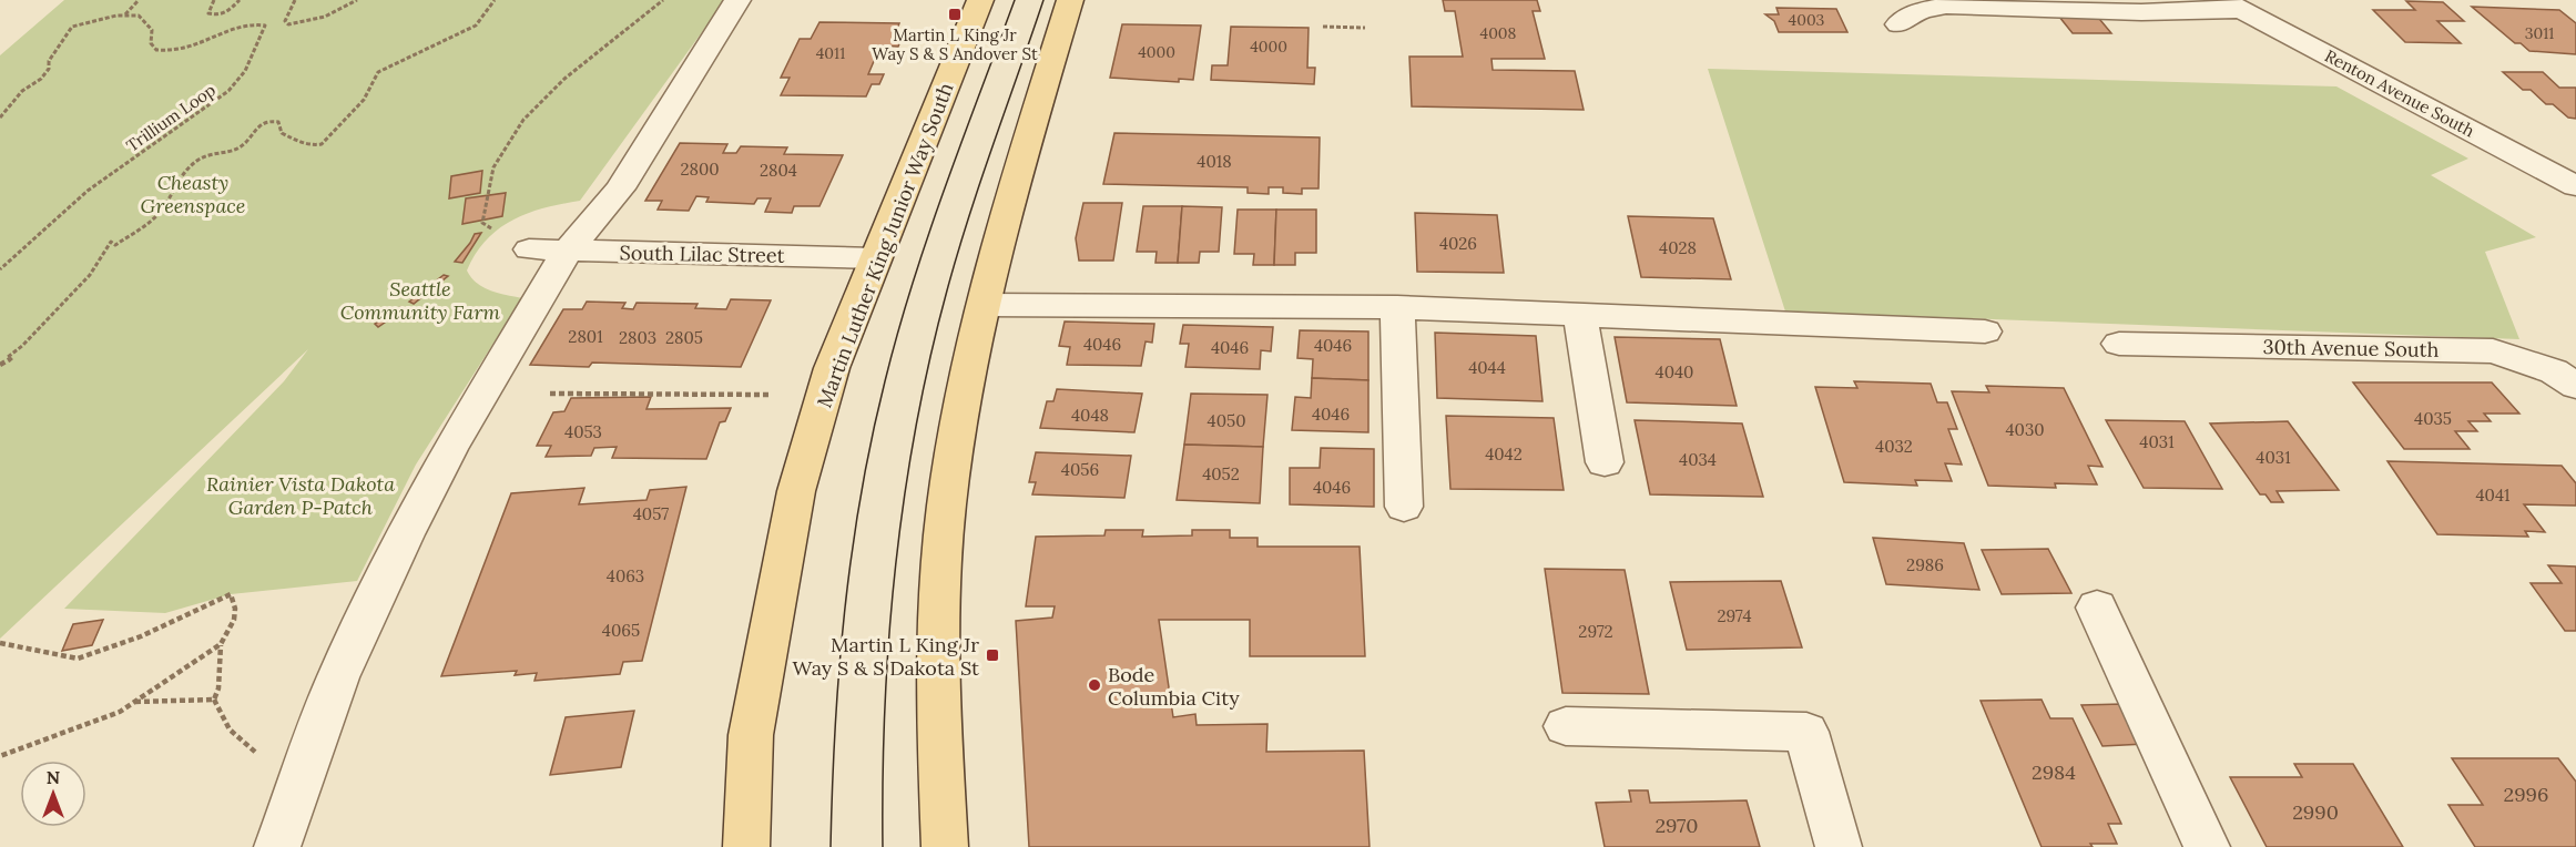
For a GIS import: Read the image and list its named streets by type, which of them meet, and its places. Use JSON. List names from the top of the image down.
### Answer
{
  "streets": {
    "main road": ["Martin Luther King Junior Way South"],
    "street": ["Renton Avenue South", "South Lilac Street", "30th Avenue South"],
    "path": ["Trillium Loop"]
  },
  "crossings": [
    ["Martin Luther King Junior Way South", "South Lilac Street"]
  ],
  "parks": ["Cheasty Greenspace", "Seattle Community Farm", "Rainier Vista Dakota Garden P-Patch"],
  "places": {
    "transit": ["Martin L King Jr Way S & S Andover St", "Martin L King Jr Way S & S Dakota St"],
    "other": ["Bode Columbia City"]
  },
  "house_numbers": [
    "4003",
    "4008",
    "3011",
    "4000",
    "4000",
    "4011",
    "4018",
    "2800",
    "2804",
    "4026",
    "4028",
    "2801",
    "2803",
    "2805",
    "4046",
    "4046",
    "4046",
    "4044",
    "4040",
    "4046",
    "4048",
    "4035",
    "4050",
    "4030",
    "4053",
    "4031",
    "4032",
    "4042",
    "4031",
    "4034",
    "4056",
    "4052",
    "4046",
    "4041",
    "4057",
    "2986",
    "4063",
    "2974",
    "4065",
    "2972",
    "2984",
    "2996",
    "2990",
    "2970"
  ],
  "north": "top"
}
